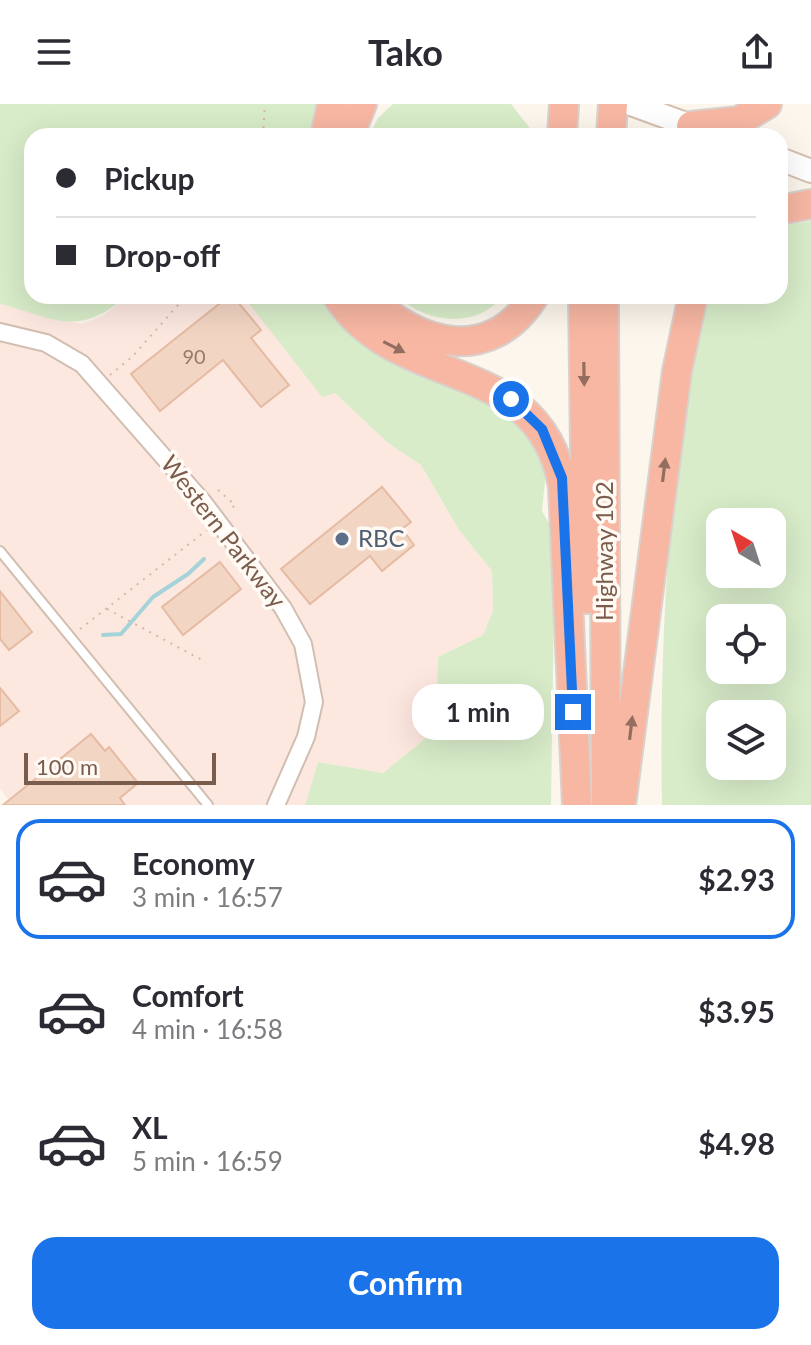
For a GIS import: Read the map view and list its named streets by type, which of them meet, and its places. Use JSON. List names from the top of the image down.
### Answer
{
  "streets": {
    "highway": ["Highway 102"],
    "street": ["Western Parkway"]
  },
  "places": ["RBC"],
  "house_numbers": ["90"],
  "scale_bar": "100 m",
  "north": "top left",
  "page": {
    "header": "Tako",
    "banner": ["Pickup", "Drop-off"],
    "bubble": "1 min",
    "scale": "100 m",
    "list": [
      {
        "name": "Economy",
        "note": "3 min · 16:57",
        "value": "$2.93"
      },
      {
        "name": "Comfort",
        "note": "4 min · 16:58",
        "value": "$3.95"
      },
      {
        "name": "XL",
        "note": "5 min · 16:59",
        "value": "$4.98"
      }
    ],
    "buttons": "Confirm"
  }
}
